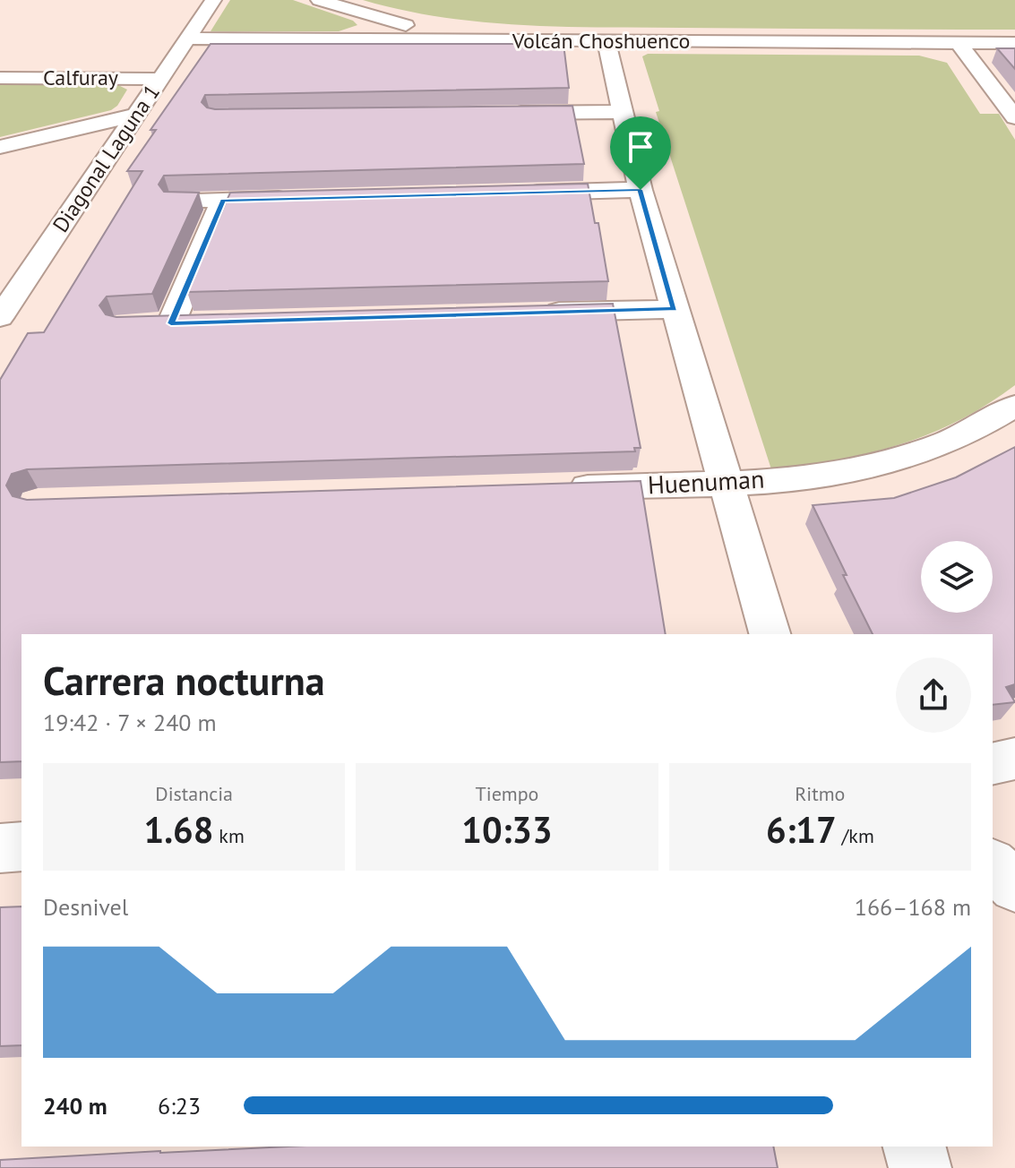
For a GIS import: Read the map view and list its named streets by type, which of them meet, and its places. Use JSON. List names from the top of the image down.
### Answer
{
  "streets": {
    "street": [
      "Volcán Choshuenco",
      "Calfuray",
      "Diagonal Laguna 1",
      "Huenuman"
    ]
  },
  "crossings": [
    ["Volcán Choshuenco", "Diagonal Laguna 1"],
    ["Calfuray", "Diagonal Laguna 1"]
  ],
  "page": {
    "heading": ["Carrera nocturna", "19:42 · 7 × 240 m"],
    "stats": [
      ["Distancia", "1.68 km"],
      ["Tiempo", "10:33"],
      ["Ritmo", "6:17 /km"]
    ],
    "chart": ["Desnivel", "166–168 m"],
    "list": [
      {
        "name": "240 m",
        "note": "6:23"
      }
    ]
  }
}
